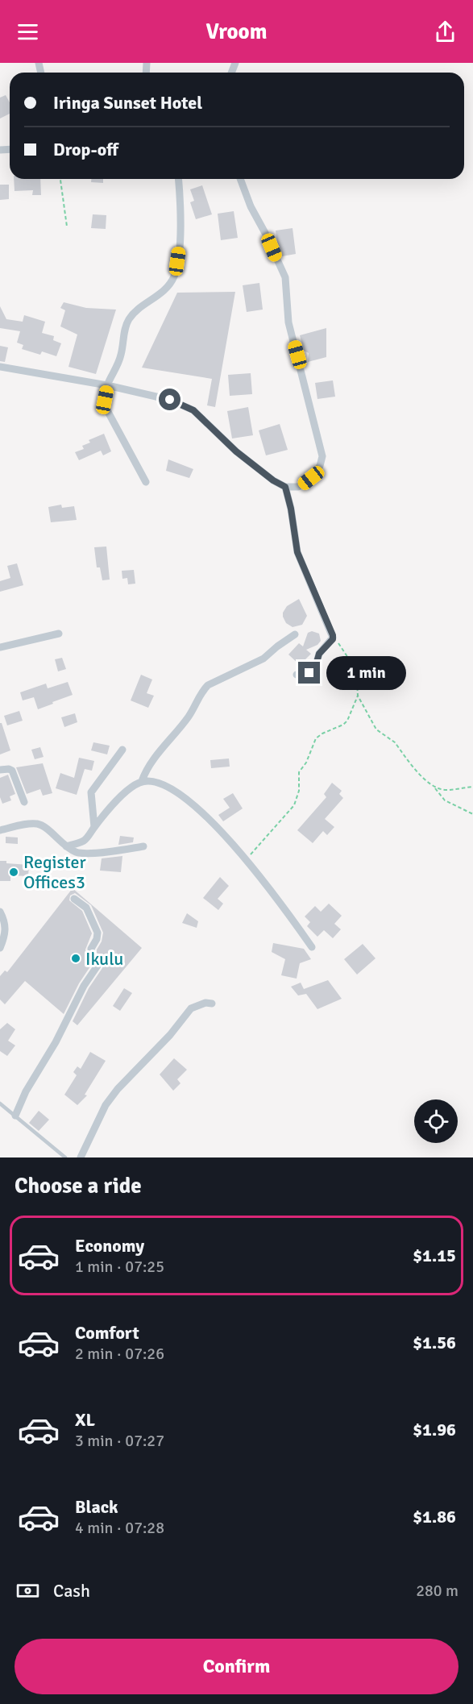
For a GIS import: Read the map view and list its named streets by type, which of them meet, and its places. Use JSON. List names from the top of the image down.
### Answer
{
  "places": ["Register Offices3", "Ikulu"],
  "page": {
    "header": "Vroom",
    "banner": ["Iringa Sunset Hotel", "Drop-off"],
    "bubble": "1 min",
    "heading": "Choose a ride",
    "list": [
      {
        "name": "Economy",
        "note": "1 min · 07:25",
        "value": "$1.15"
      },
      {
        "name": "Comfort",
        "note": "2 min · 07:26",
        "value": "$1.56"
      },
      {
        "name": "XL",
        "note": "3 min · 07:27",
        "value": "$1.96"
      },
      {
        "name": "Black",
        "note": "4 min · 07:28",
        "value": "$1.86"
      }
    ],
    "pay": ["Cash", "280 m"],
    "buttons": "Confirm"
  }
}
